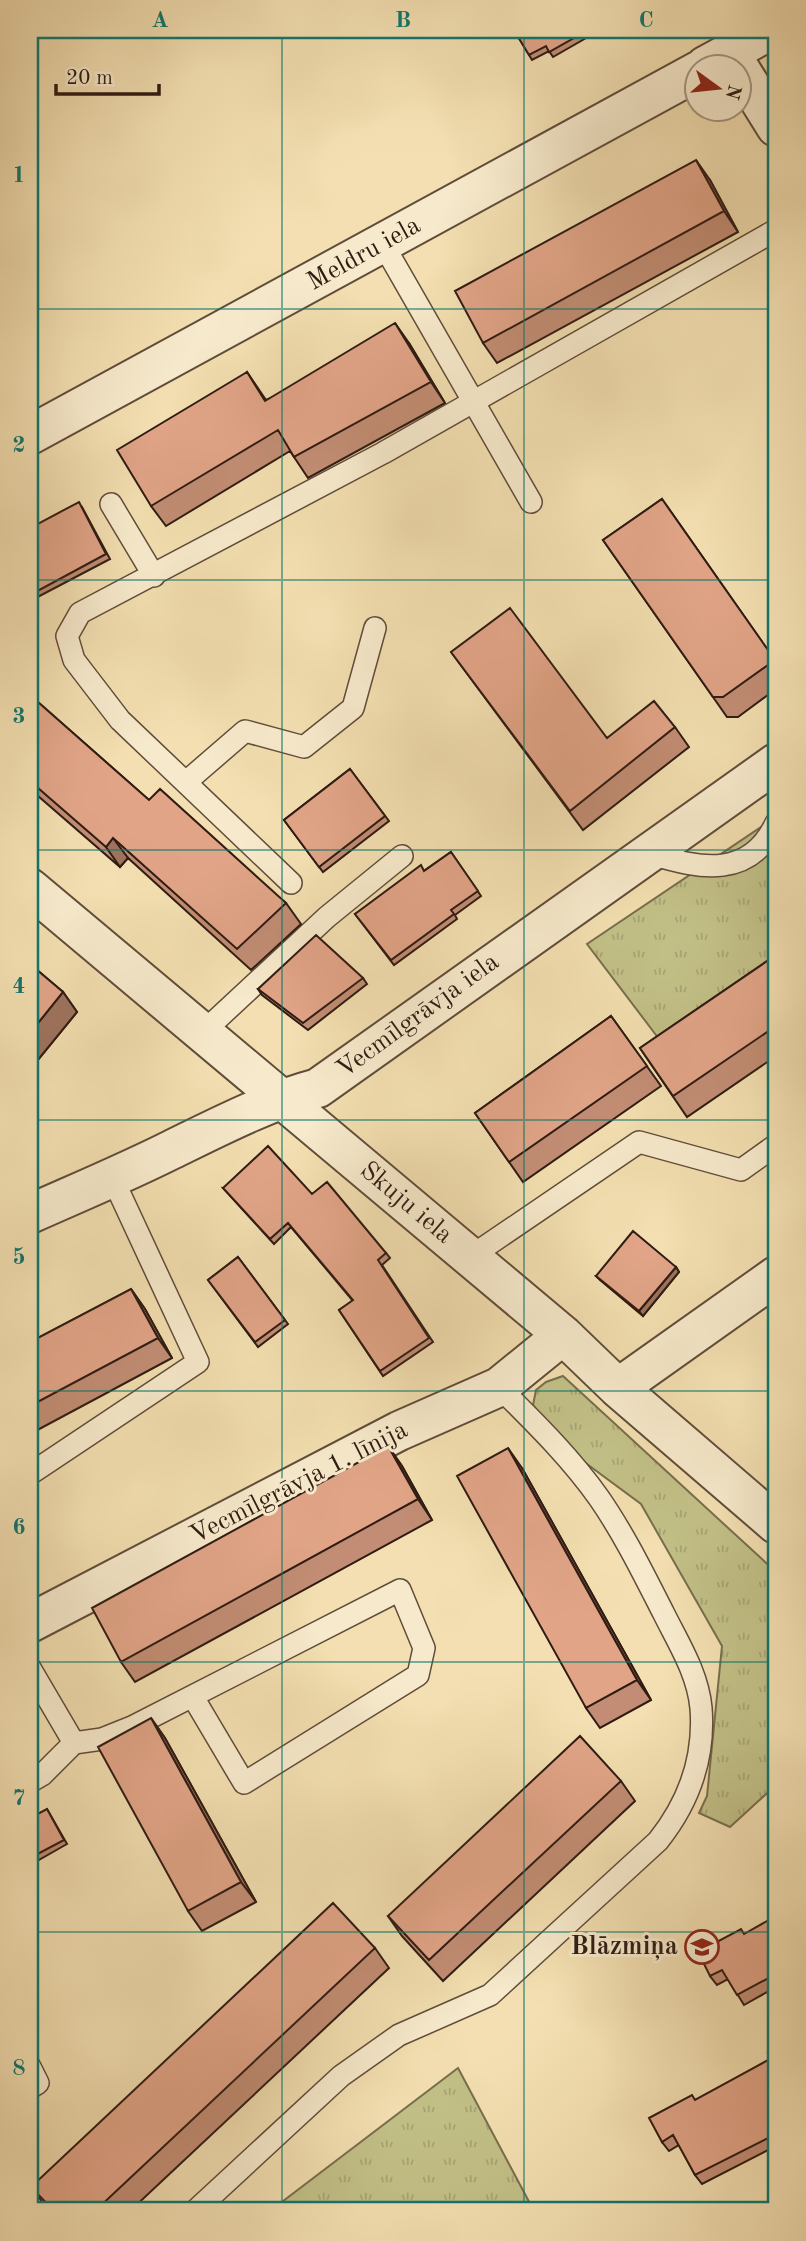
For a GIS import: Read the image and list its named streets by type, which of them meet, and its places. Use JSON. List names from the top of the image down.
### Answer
{
  "streets": {
    "street": [
      "Meldru iela",
      "Vecmīlgrāvja iela",
      "Skuju iela",
      "Vecmīlgrāvja 1. līnija"
    ]
  },
  "crossings": [
    ["Vecmīlgrāvja iela", "Skuju iela"],
    ["Skuju iela", "Vecmīlgrāvja 1. līnija"]
  ],
  "places": {
    "school or university": ["Blāzmiņa"]
  },
  "scale_bar": "20 m",
  "north": "right",
  "grid": {
    "columns": ["A", "B", "C"],
    "rows": [
      "1",
      "2",
      "3",
      "4",
      "5",
      "6",
      "7",
      "8"
    ]
  }
}
